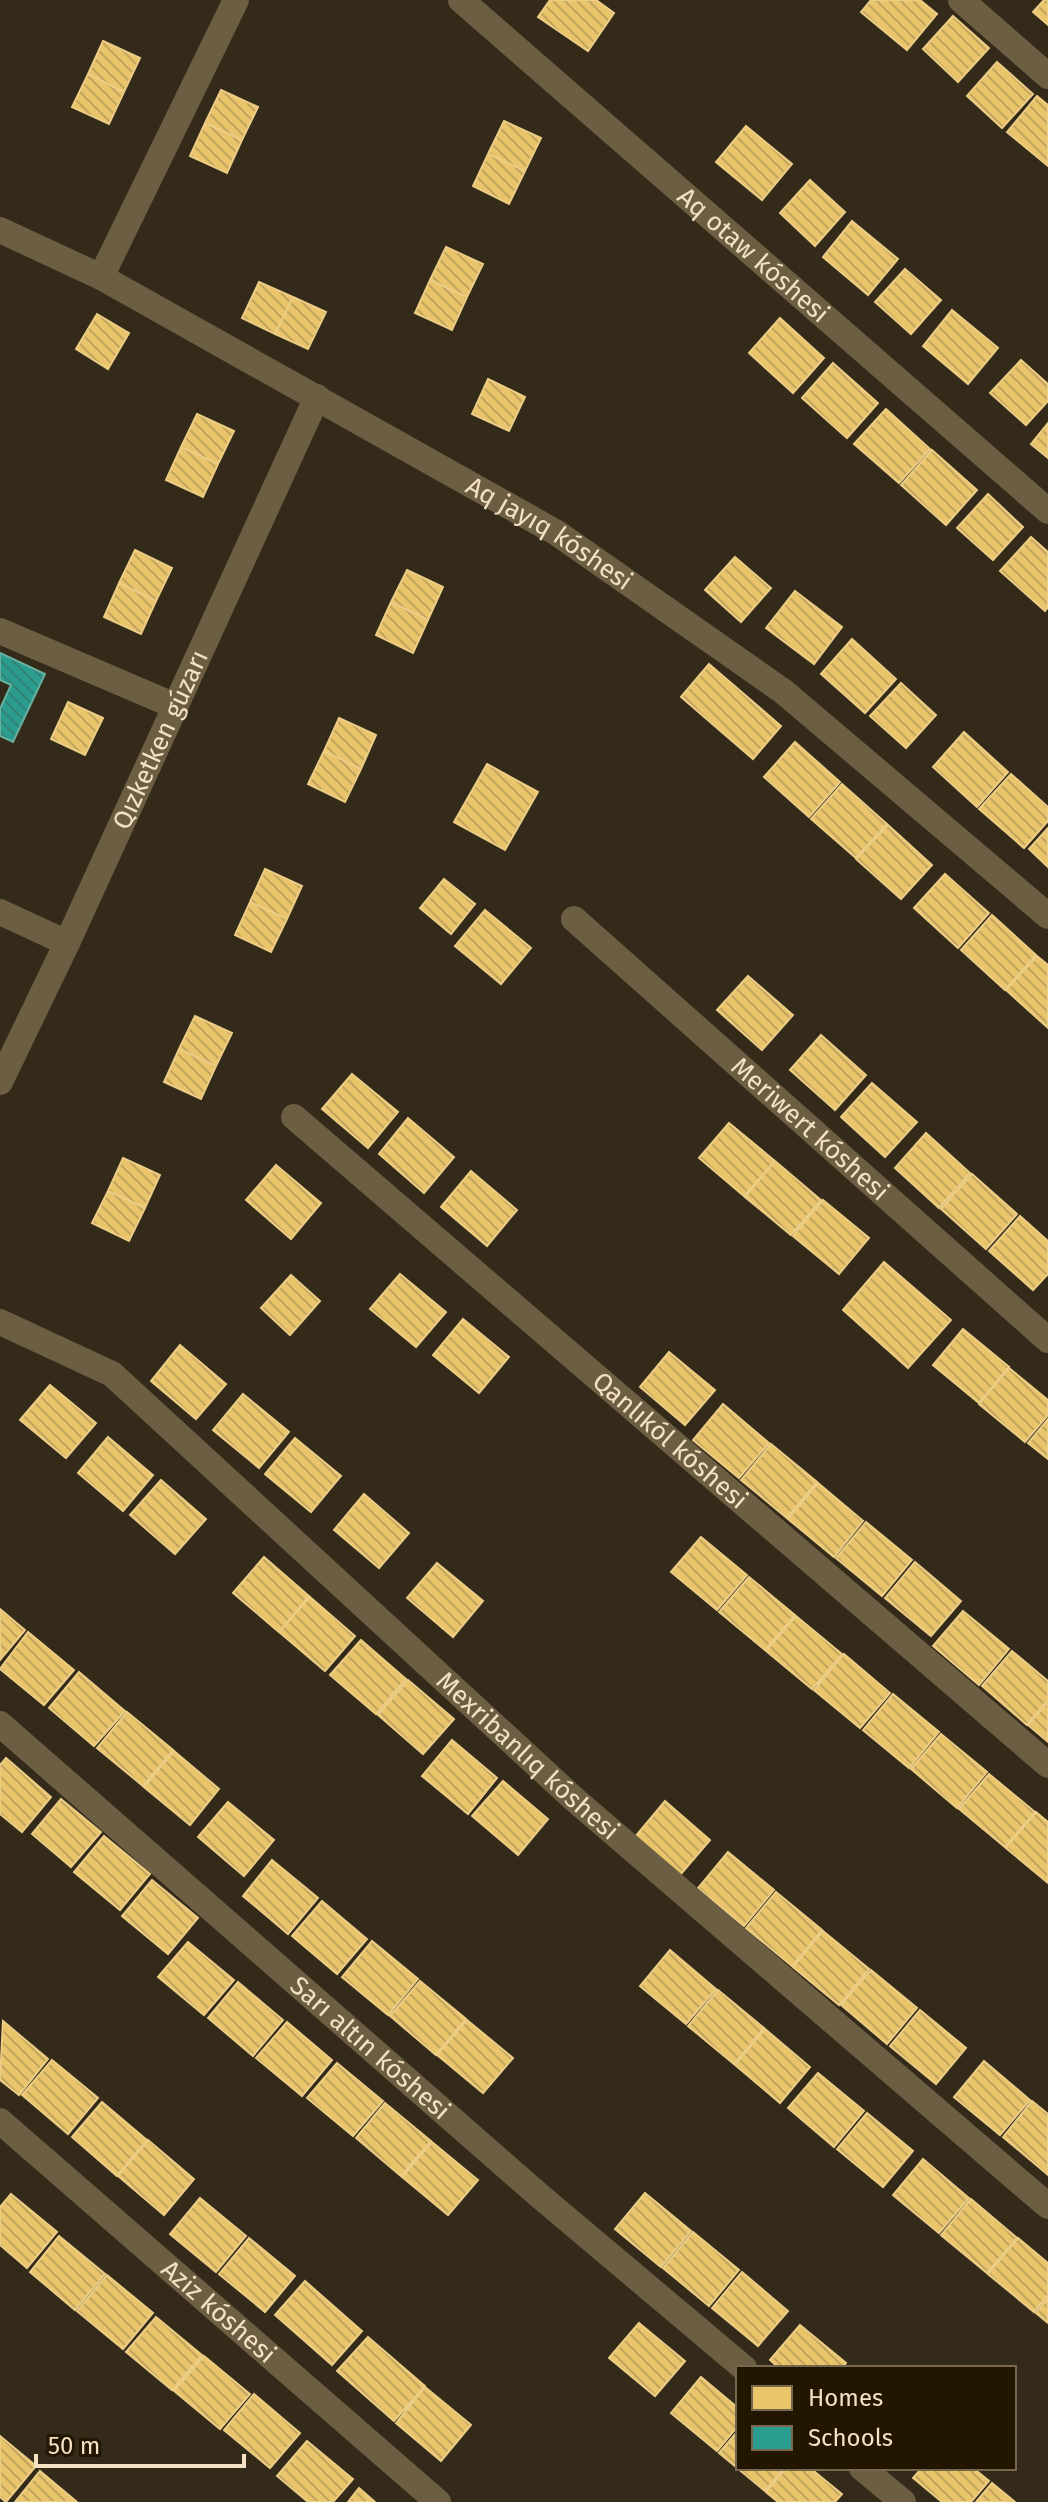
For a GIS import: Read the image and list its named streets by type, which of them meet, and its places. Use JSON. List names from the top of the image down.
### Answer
{
  "streets": {
    "street": [
      "Aq otaw kóshesi",
      "Aq jayıq kóshesi",
      "Qızketken gúzarı",
      "Meriwert kóshesi",
      "Qanlıkól kóshesi",
      "Mexribanlıq kóshesi",
      "Sarı altın kóshesi",
      "Aziz kóshesi"
    ]
  },
  "crossings": [
    ["Aq jayıq kóshesi", "Qızketken gúzarı"]
  ],
  "legend": ["Homes", "Schools"],
  "scale_bar": "50 m"
}
